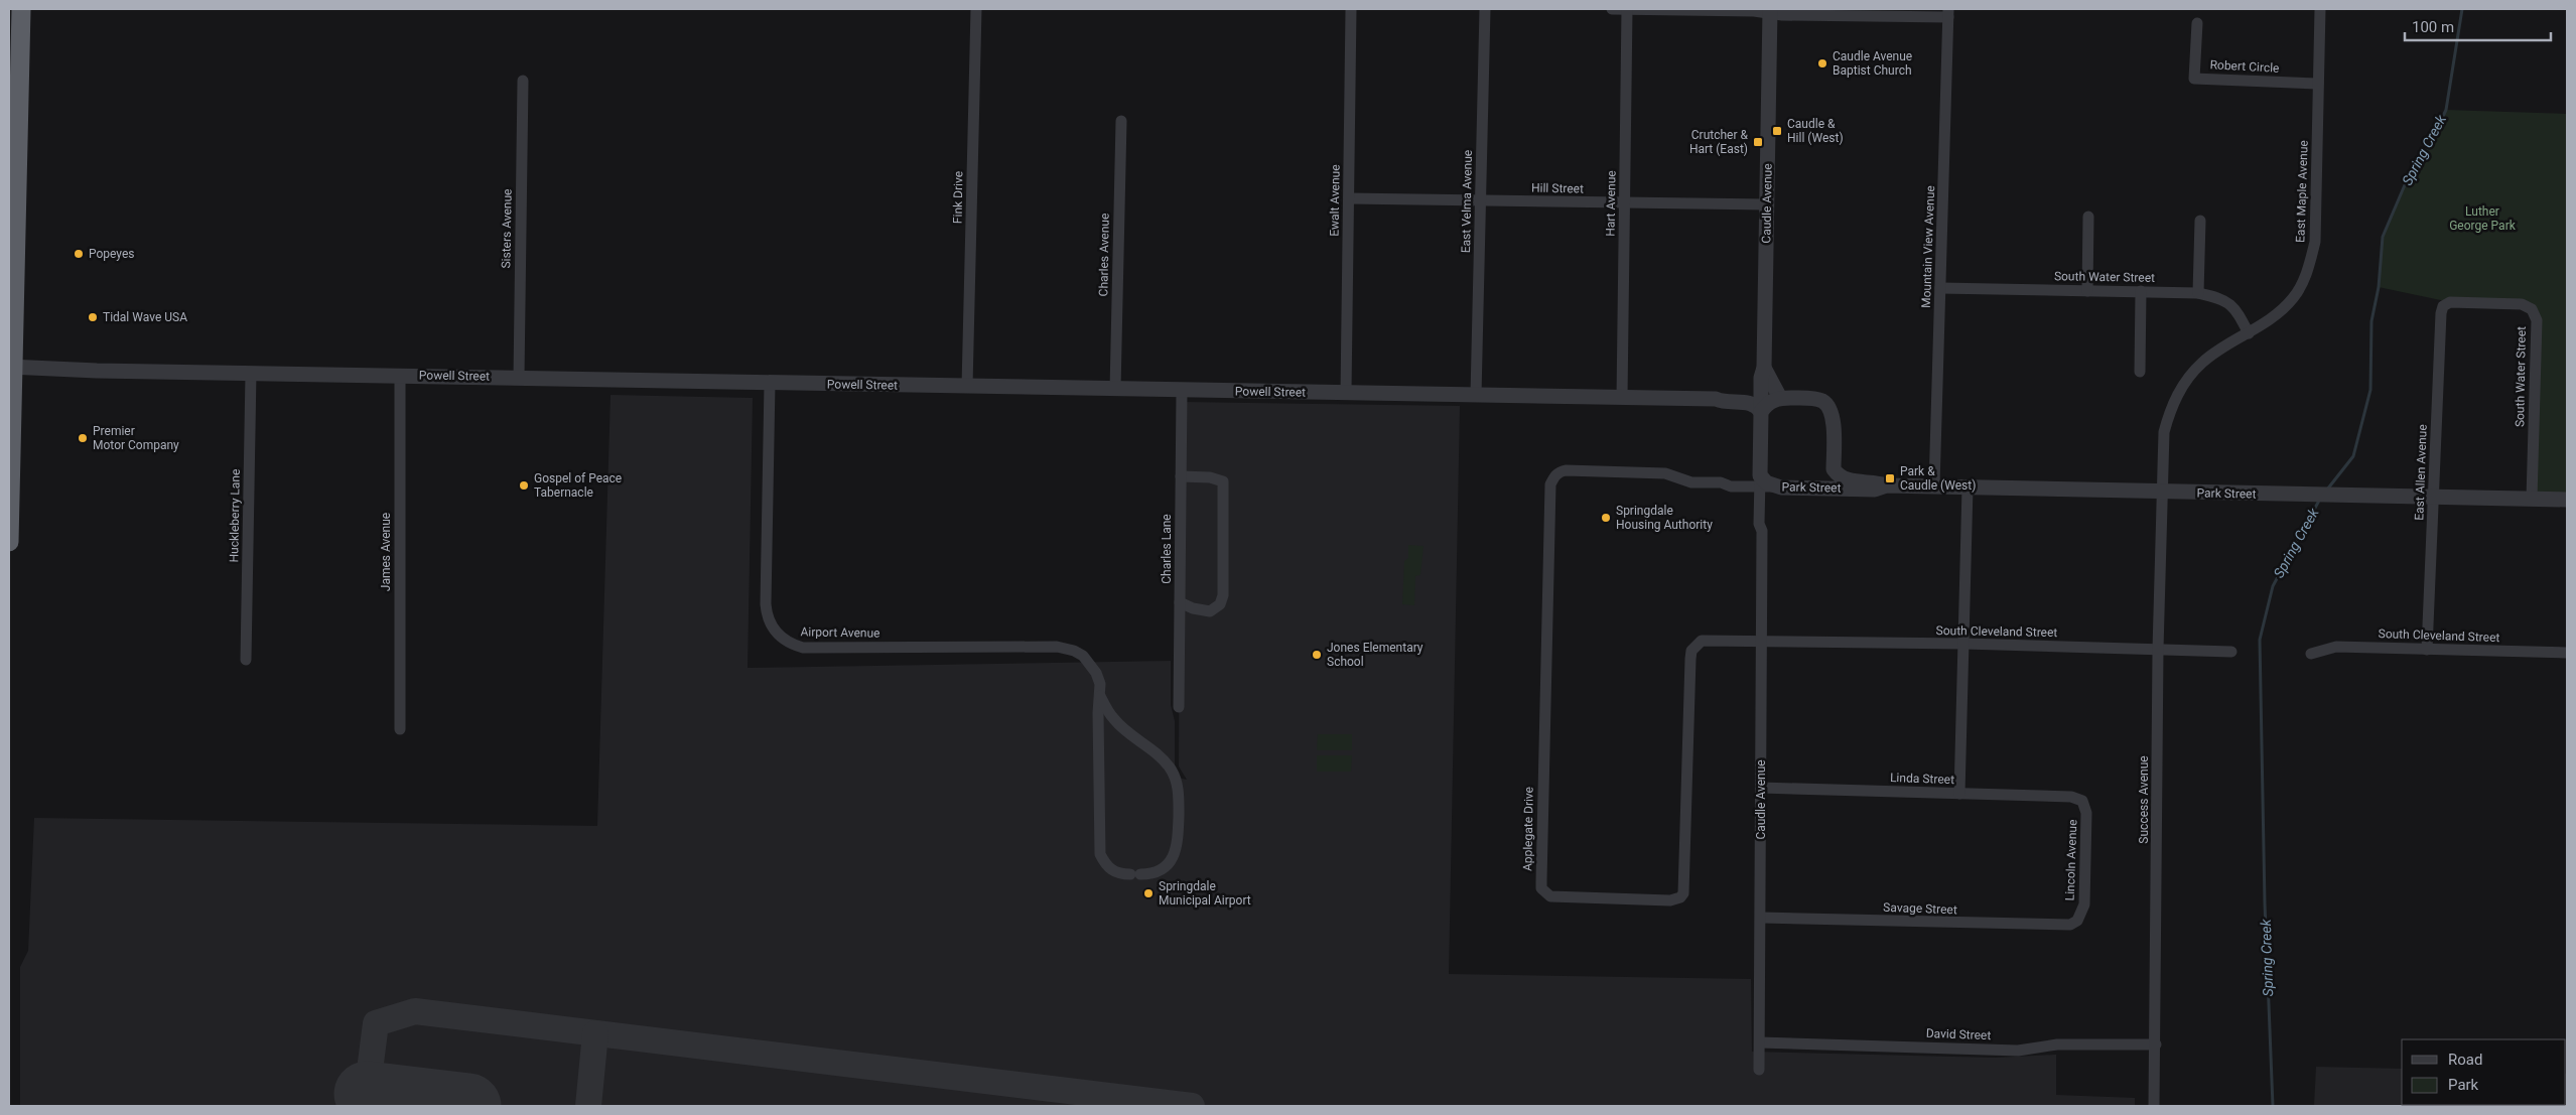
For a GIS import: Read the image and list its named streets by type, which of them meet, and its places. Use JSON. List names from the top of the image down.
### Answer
{
  "streets": {
    "street": [
      "Robert Circle",
      "Hill Street",
      "East Maple Avenue",
      "Fink Drive",
      "Ewalt Avenue",
      "East Velma Avenue",
      "Hart Avenue",
      "Caudle Avenue",
      "Sisters Avenue",
      "Mountain View Avenue",
      "Charles Avenue",
      "South Water Street",
      "Powell Street",
      "East Allen Avenue",
      "Park Street",
      "Huckleberry Lane",
      "Charles Lane",
      "James Avenue",
      "South Cleveland Street",
      "Airport Avenue",
      "Linda Street",
      "Success Avenue",
      "Applegate Drive",
      "Lincoln Avenue",
      "Savage Street",
      "David Street"
    ]
  },
  "crossings": [
    ["Robert Circle", "East Maple Avenue"],
    ["Hill Street", "Ewalt Avenue"],
    ["Hill Street", "East Velma Avenue"],
    ["Hill Street", "Hart Avenue"],
    ["Hill Street", "Caudle Avenue"],
    ["East Maple Avenue", "South Water Street"],
    ["East Maple Avenue", "Park Street"],
    ["East Maple Avenue", "Success Avenue"],
    ["Fink Drive", "Powell Street"],
    ["Ewalt Avenue", "Powell Street"],
    ["East Velma Avenue", "Powell Street"],
    ["Hart Avenue", "Powell Street"],
    ["Caudle Avenue", "Powell Street"],
    ["Caudle Avenue", "Park Street"],
    ["Caudle Avenue", "South Cleveland Street"],
    ["Caudle Avenue", "Linda Street"],
    ["Caudle Avenue", "Applegate Drive"],
    ["Caudle Avenue", "Savage Street"],
    ["Caudle Avenue", "David Street"],
    ["Sisters Avenue", "Powell Street"],
    ["Mountain View Avenue", "South Water Street"],
    ["Mountain View Avenue", "Park Street"],
    ["Charles Avenue", "Powell Street"],
    ["South Water Street", "East Allen Avenue"],
    ["South Water Street", "Park Street"],
    ["Powell Street", "Park Street"],
    ["Powell Street", "Huckleberry Lane"],
    ["Powell Street", "Charles Lane"],
    ["Powell Street", "James Avenue"],
    ["Powell Street", "Airport Avenue"],
    ["Powell Street", "Applegate Drive"],
    ["East Allen Avenue", "Park Street"],
    ["East Allen Avenue", "South Cleveland Street"],
    ["Park Street", "Success Avenue"],
    ["Park Street", "Applegate Drive"],
    ["South Cleveland Street", "Success Avenue"],
    ["South Cleveland Street", "Applegate Drive"],
    ["Linda Street", "Lincoln Avenue"],
    ["Success Avenue", "David Street"],
    ["Lincoln Avenue", "Savage Street"]
  ],
  "water": ["Spring Creek"],
  "parks": ["Luther George Park"],
  "places": {
    "other": [
      "Caudle Avenue Baptist Church",
      "Popeyes",
      "Tidal Wave USA",
      "Premier Motor Company",
      "Gospel of Peace Tabernacle",
      "Springdale Housing Authority",
      "Jones Elementary School",
      "Springdale Municipal Airport"
    ],
    "transit": ["Caudle & Hill (West)", "Crutcher & Hart (East)", "Park & Caudle (West)"]
  },
  "legend": ["Road", "Park"],
  "scale_bar": "100 m"
}
